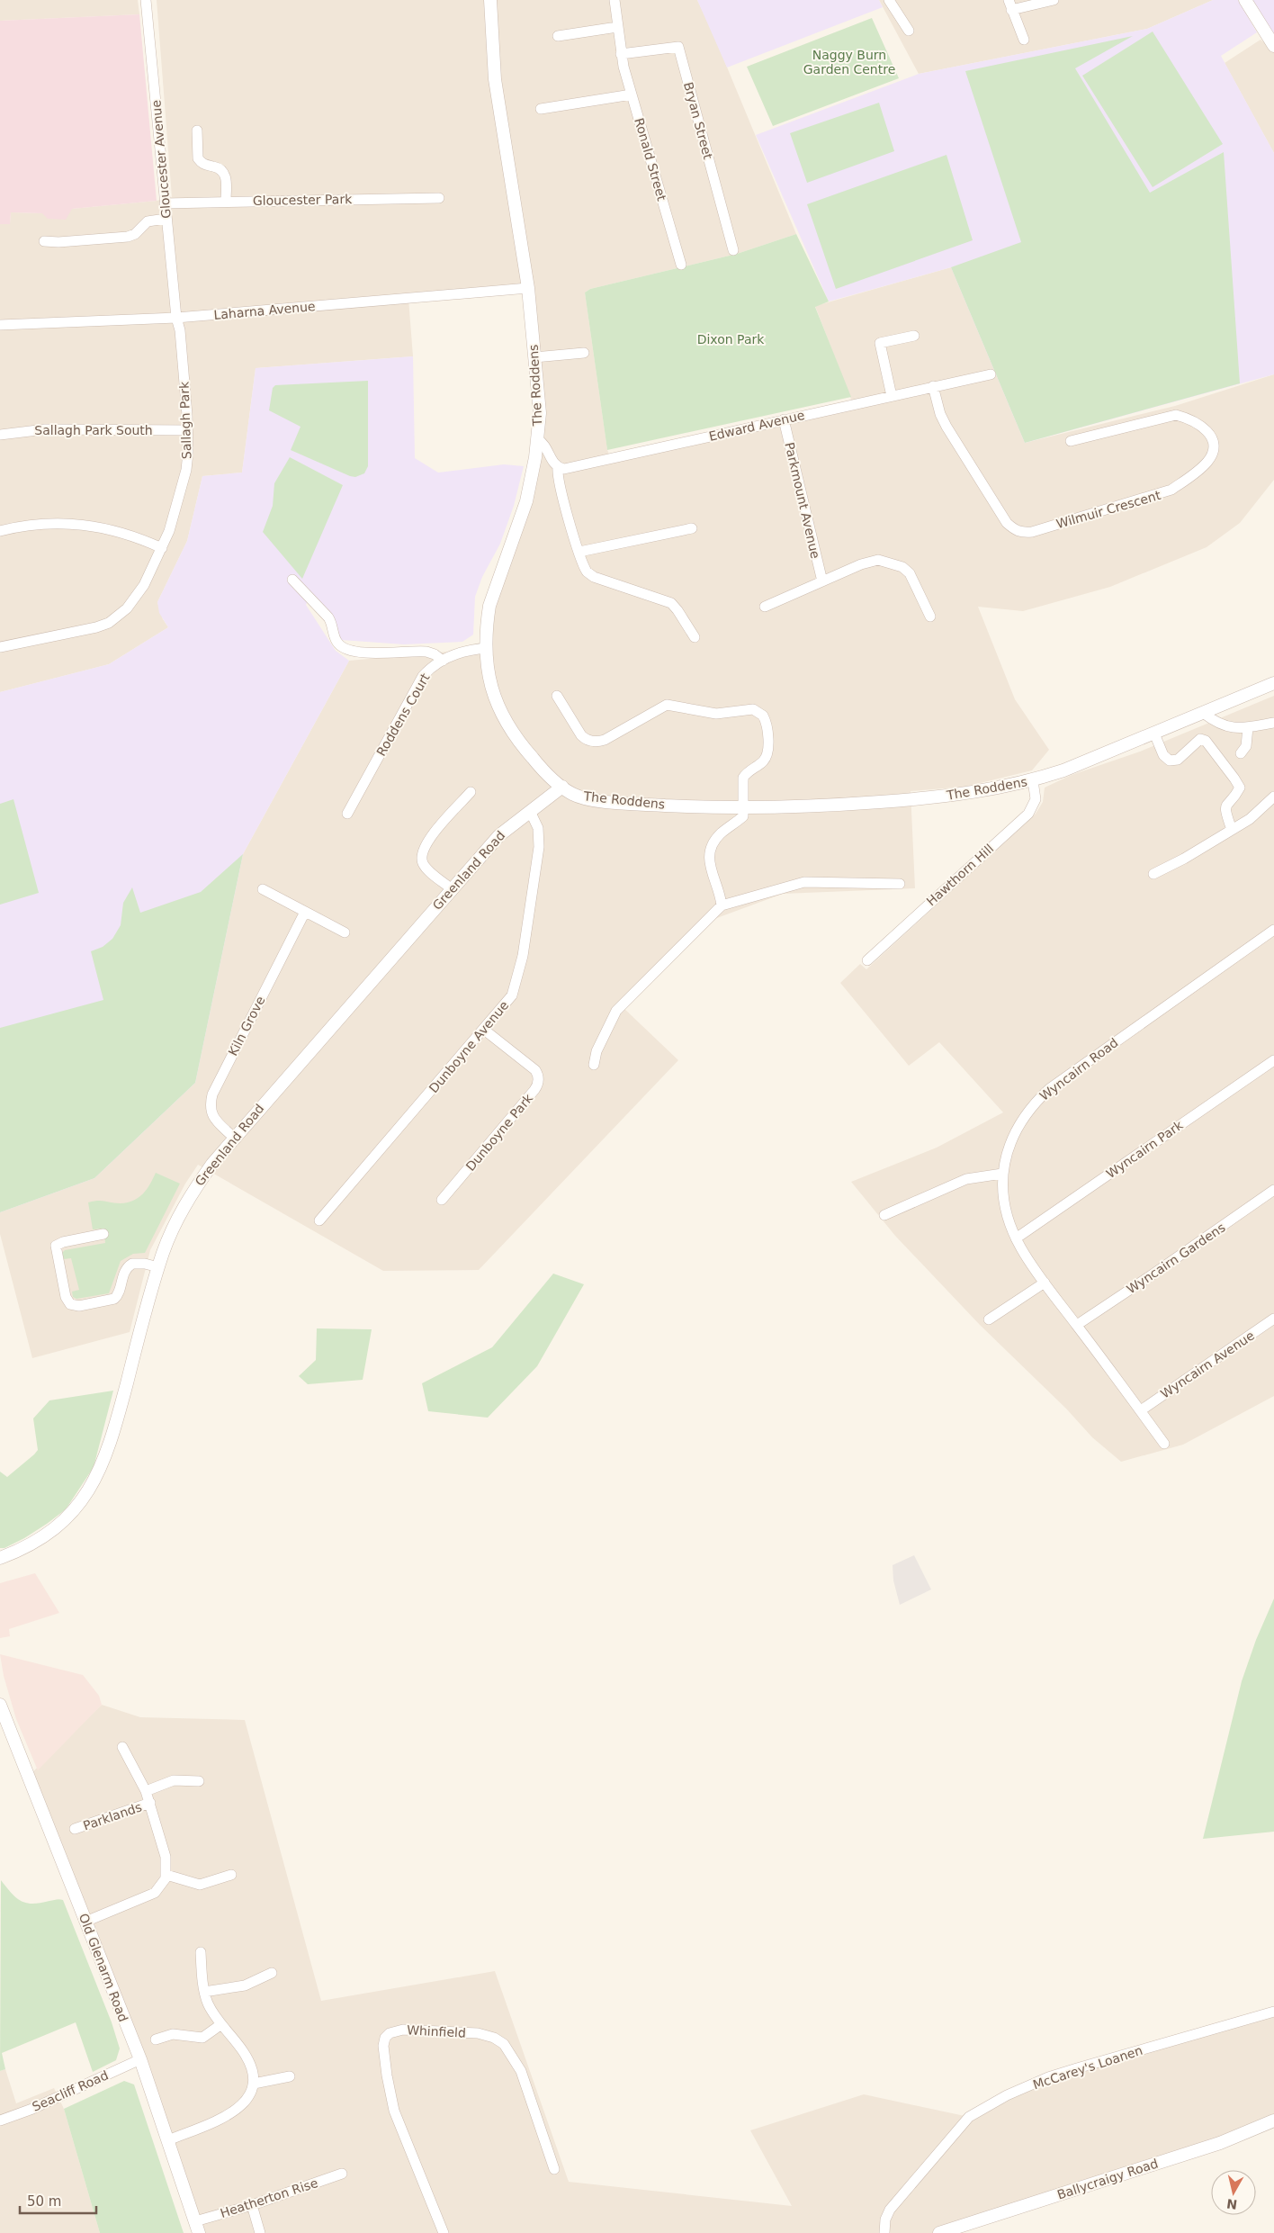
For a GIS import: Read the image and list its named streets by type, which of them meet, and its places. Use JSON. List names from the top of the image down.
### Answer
{
  "streets": {
    "street": [
      "Bryan Street",
      "Gloucester Avenue",
      "Ronald Street",
      "Gloucester Park",
      "Laharna Avenue",
      "The Roddens",
      "Sallagh Park",
      "Edward Avenue",
      "Sallagh Park South",
      "Parkmount Avenue",
      "Wilmuir Crescent",
      "Roddens Court",
      "Greenland Road",
      "Hawthorn Hill",
      "Kiln Grove",
      "Dunboyne Avenue",
      "Wyncairn Road",
      "Dunboyne Park",
      "Wyncairn Park",
      "Wyncairn Gardens",
      "Wyncairn Avenue",
      "Parklands",
      "Old Glenarm Road",
      "Whinfield",
      "McCarey's Loanen",
      "Seacliff Road",
      "Ballycraigy Road",
      "Heatherton Rise"
    ]
  },
  "crossings": [
    ["Bryan Street", "Ronald Street"],
    ["Gloucester Avenue", "Gloucester Park"],
    ["Gloucester Avenue", "Laharna Avenue"],
    ["Gloucester Avenue", "Sallagh Park"],
    ["Laharna Avenue", "The Roddens"],
    ["Laharna Avenue", "Sallagh Park"],
    ["The Roddens", "Roddens Court"],
    ["The Roddens", "Greenland Road"],
    ["The Roddens", "Hawthorn Hill"],
    ["Sallagh Park", "Sallagh Park South"],
    ["Edward Avenue", "Parkmount Avenue"],
    ["Edward Avenue", "Wilmuir Crescent"],
    ["Greenland Road", "Kiln Grove"],
    ["Greenland Road", "Dunboyne Avenue"],
    ["Dunboyne Avenue", "Dunboyne Park"],
    ["Wyncairn Road", "Wyncairn Park"],
    ["Wyncairn Road", "Wyncairn Gardens"],
    ["Wyncairn Road", "Wyncairn Avenue"],
    ["Old Glenarm Road", "Seacliff Road"],
    ["Old Glenarm Road", "Heatherton Rise"]
  ],
  "parks": ["Naggy Burn Garden Centre", "Dixon Park"],
  "scale_bar": "50 m",
  "north": "bottom"
}
